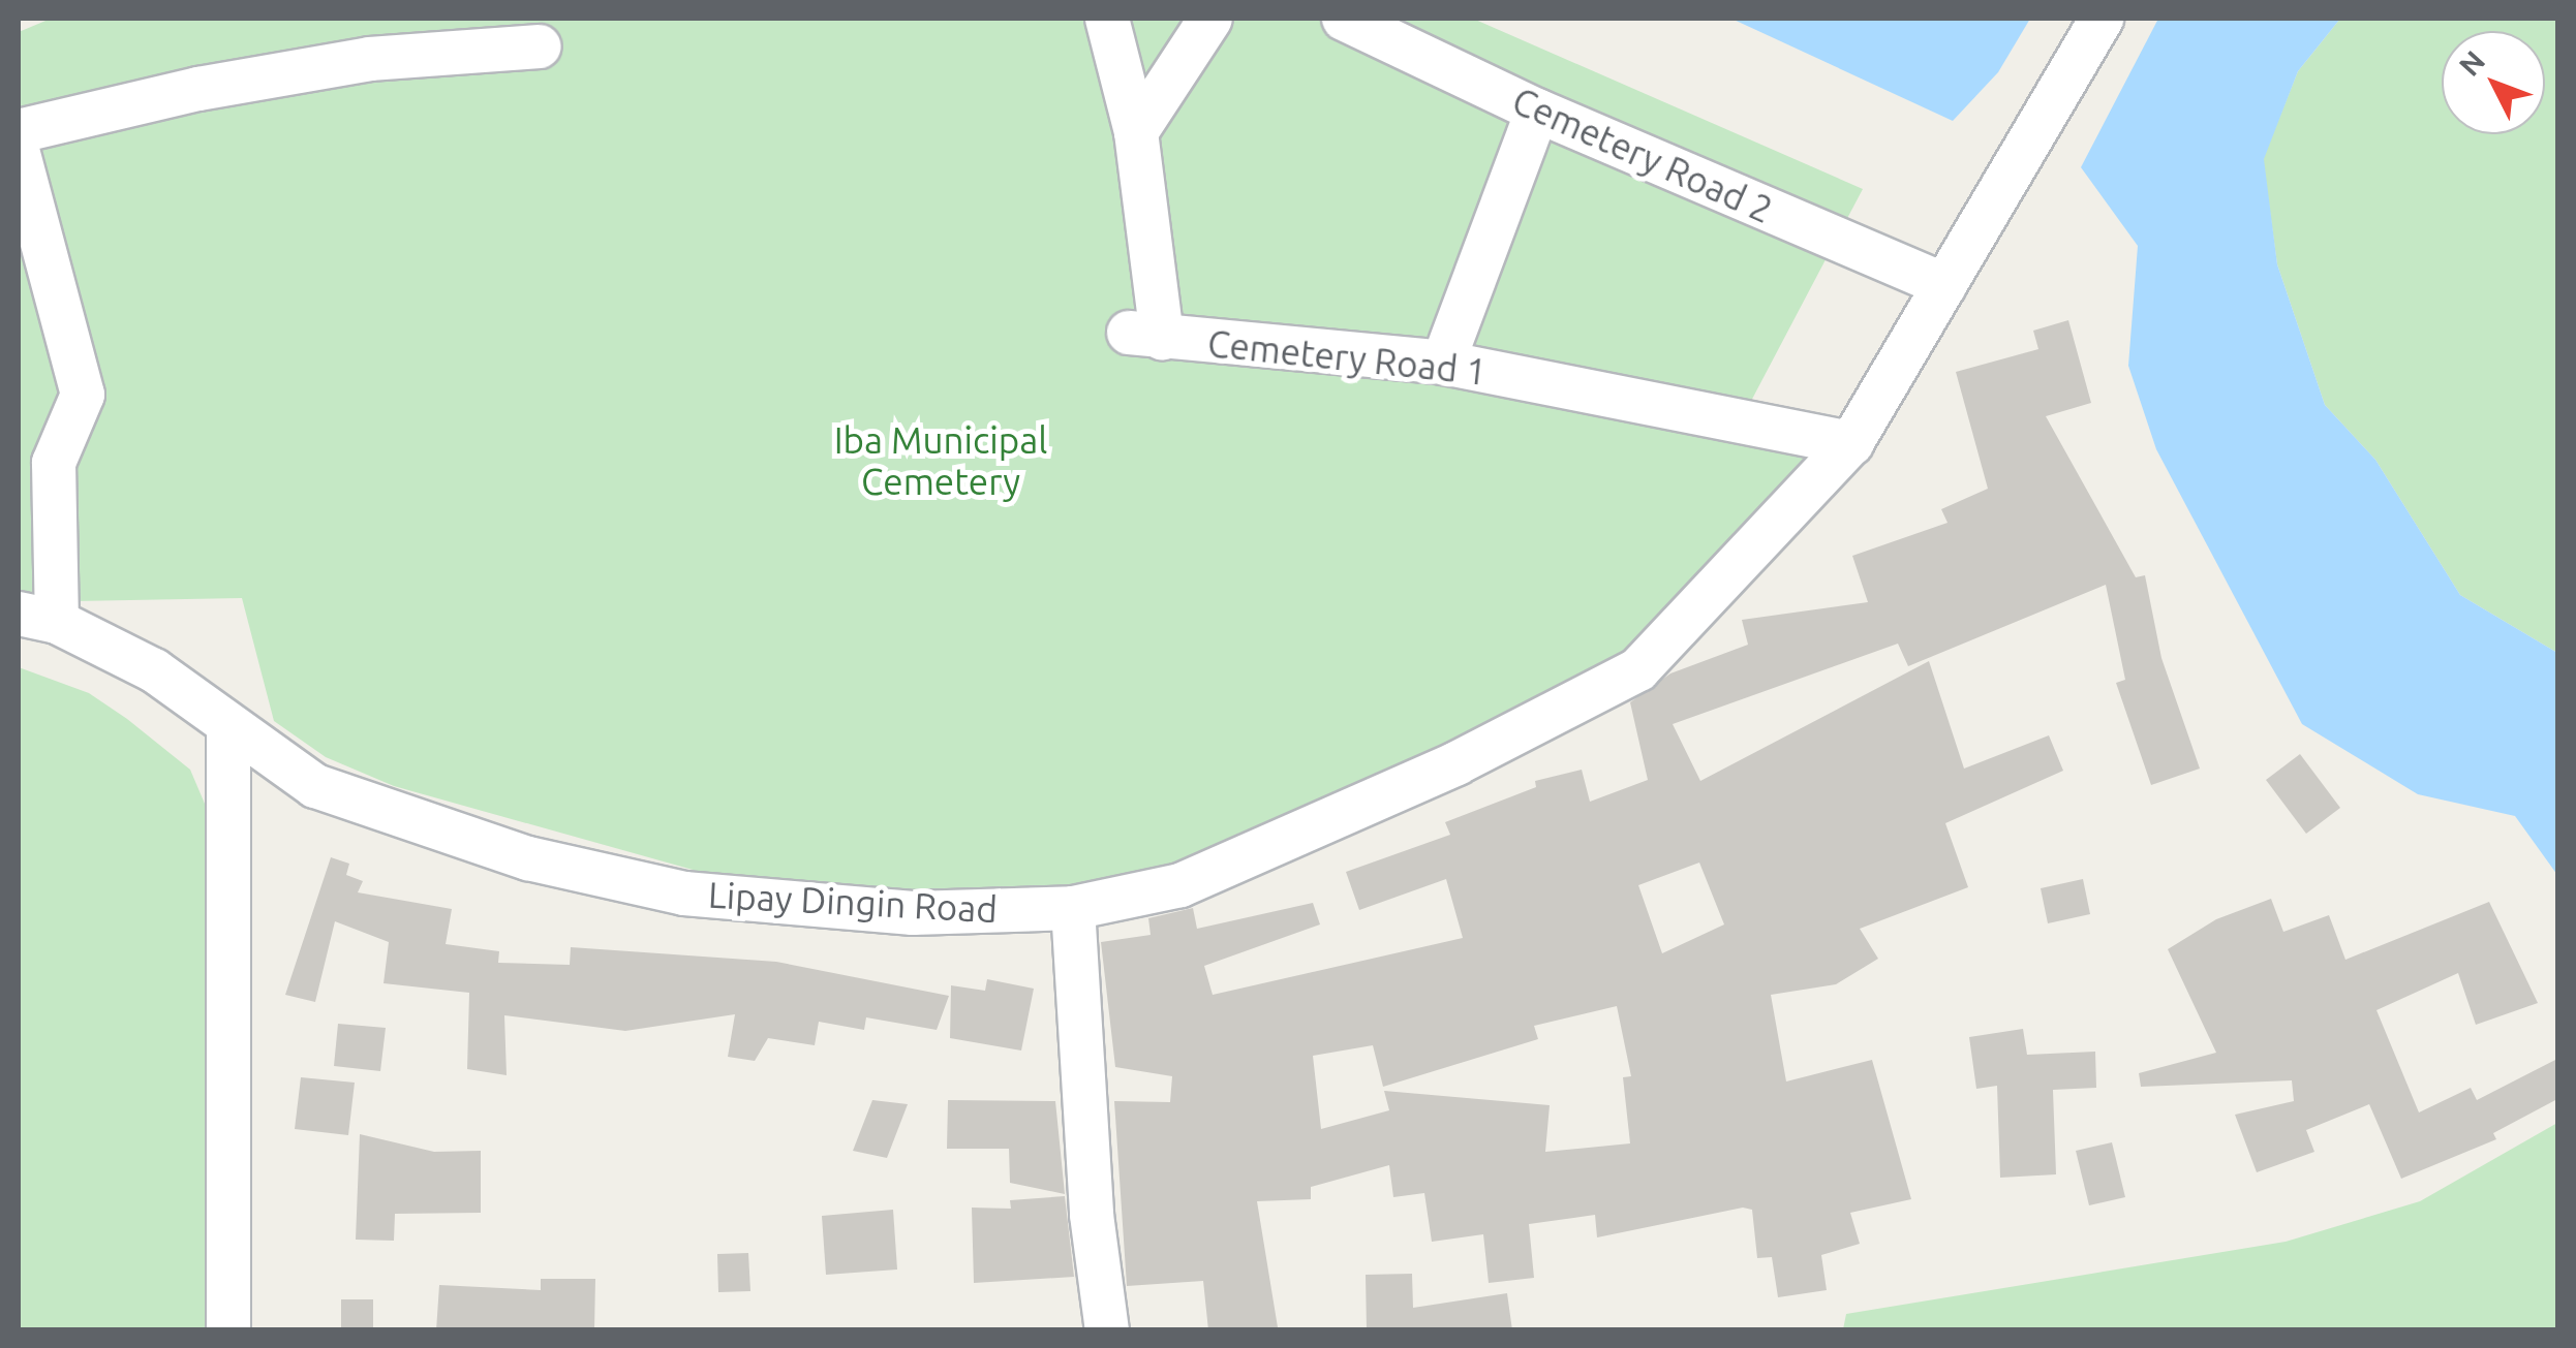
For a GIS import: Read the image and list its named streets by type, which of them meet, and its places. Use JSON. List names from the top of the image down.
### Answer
{
  "streets": {
    "street": ["Cemetery Road 2", "Cemetery Road 1", "Lipay Dingin Road"]
  },
  "crossings": [
    ["Cemetery Road 2", "Lipay Dingin Road"],
    ["Cemetery Road 1", "Lipay Dingin Road"]
  ],
  "parks": ["Iba Municipal Cemetery"],
  "north": "top left"
}
